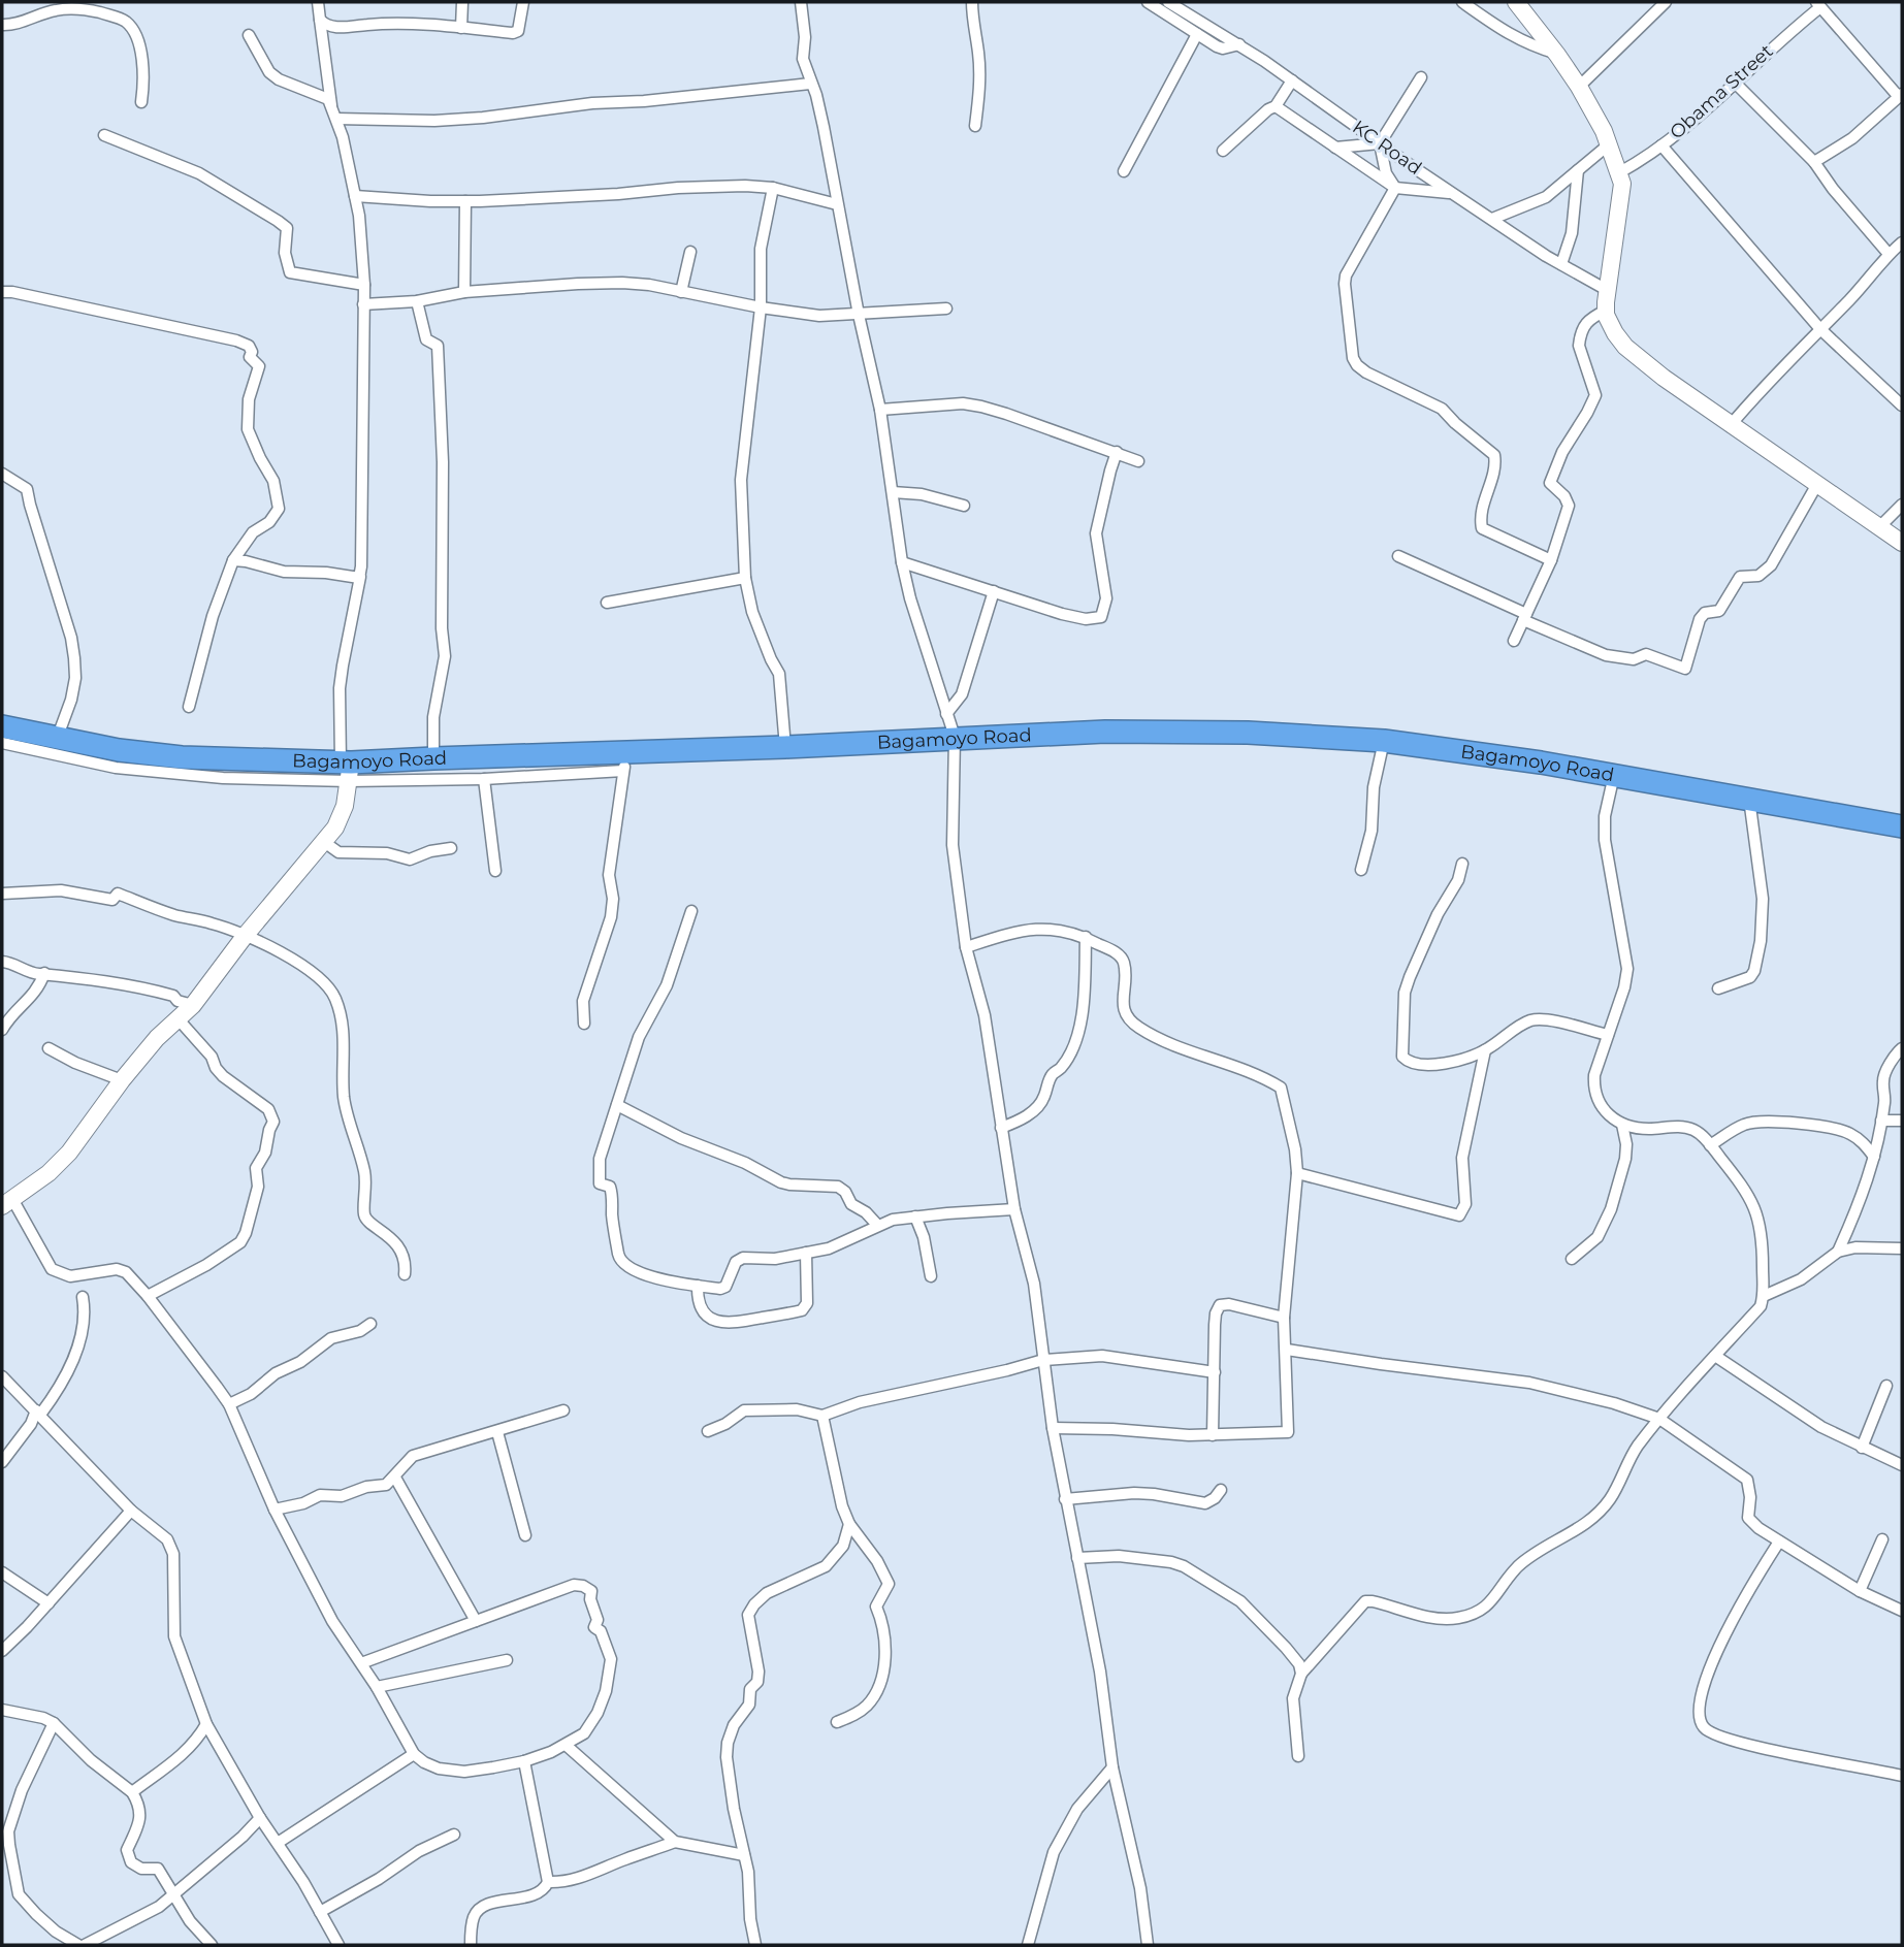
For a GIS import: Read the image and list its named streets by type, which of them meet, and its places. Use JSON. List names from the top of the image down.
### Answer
{
  "streets": {
    "highway": ["Bagamoyo Road"],
    "street": ["Obama Street", "KC Road"]
  }
}
